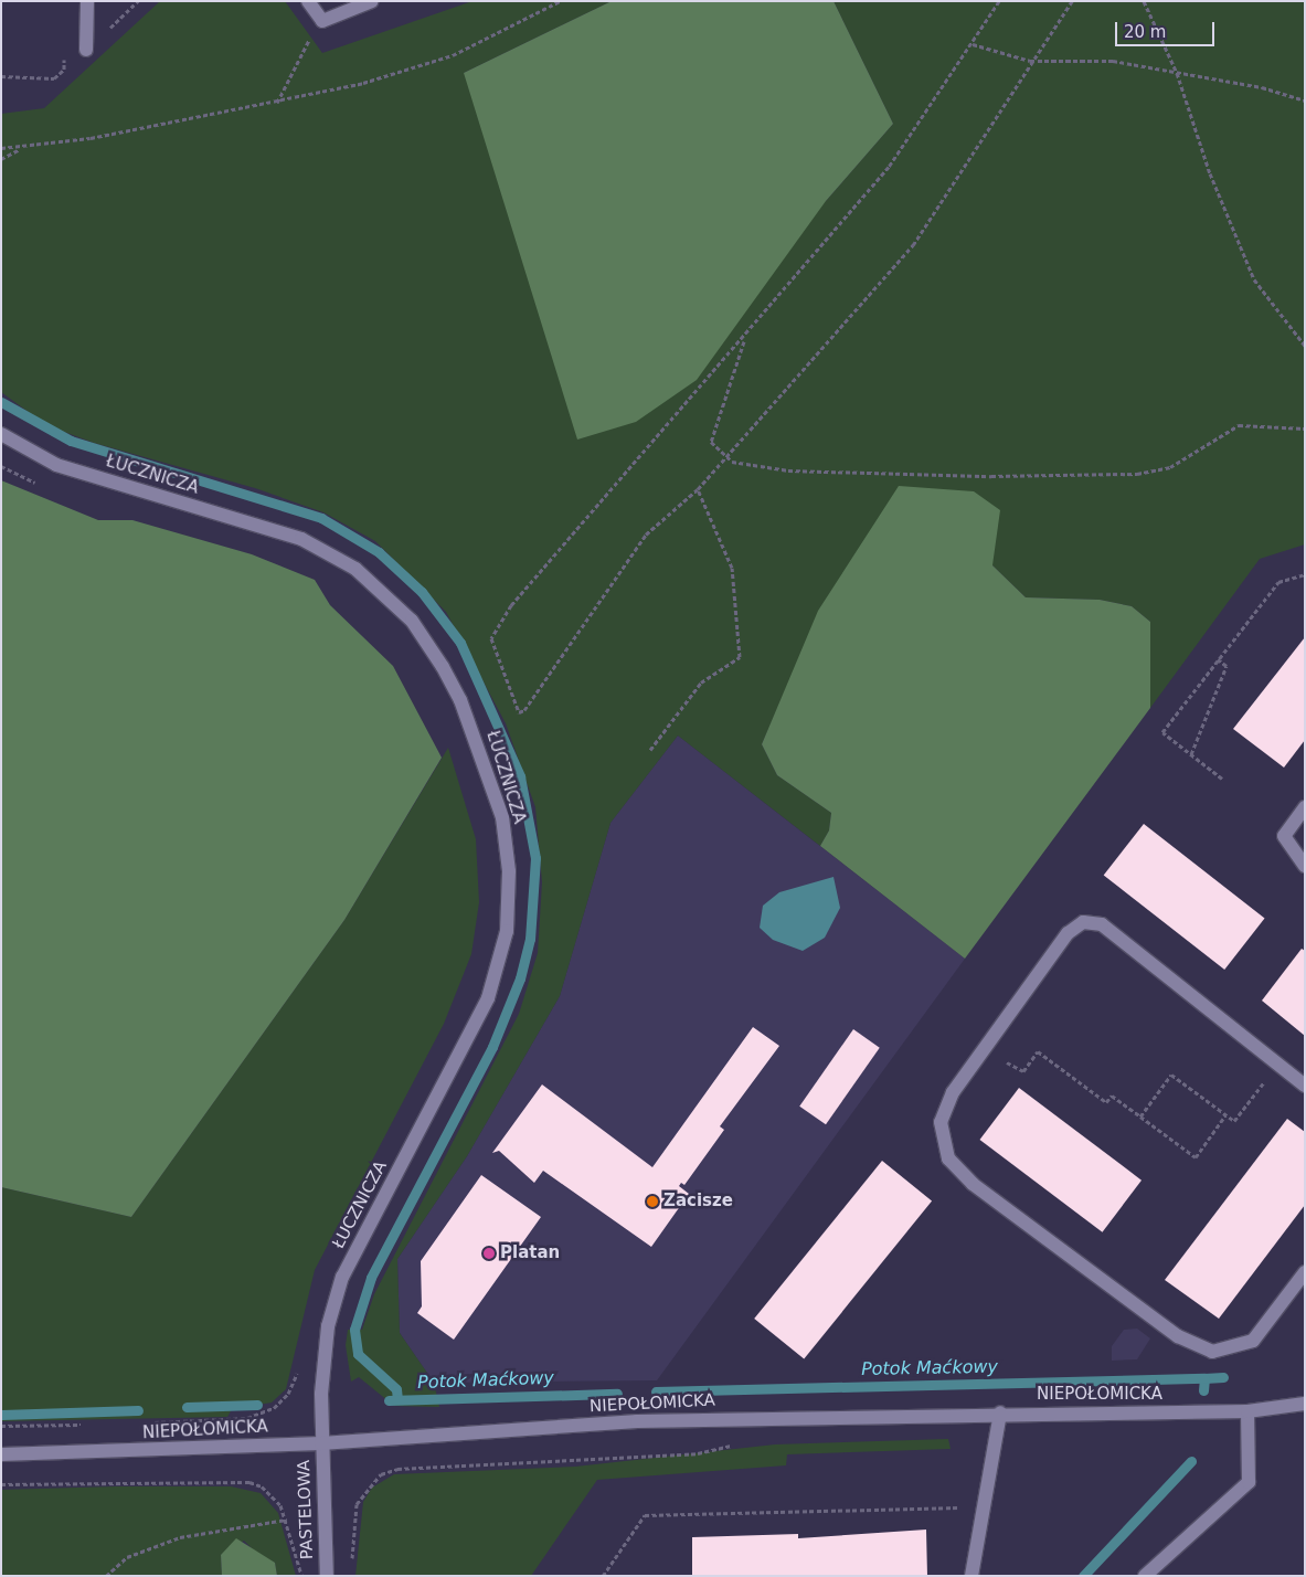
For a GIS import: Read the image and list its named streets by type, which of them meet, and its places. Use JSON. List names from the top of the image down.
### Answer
{
  "streets": {
    "street": ["ŁUCZNICZA", "NIEPOŁOMICKA", "PASTELOWA"]
  },
  "crossings": [
    ["ŁUCZNICZA", "NIEPOŁOMICKA"],
    ["ŁUCZNICZA", "PASTELOWA"],
    ["NIEPOŁOMICKA", "PASTELOWA"]
  ],
  "water": ["Potok Maćkowy"],
  "places": ["Zacisze", "Platan"],
  "scale_bar": "20 m"
}
